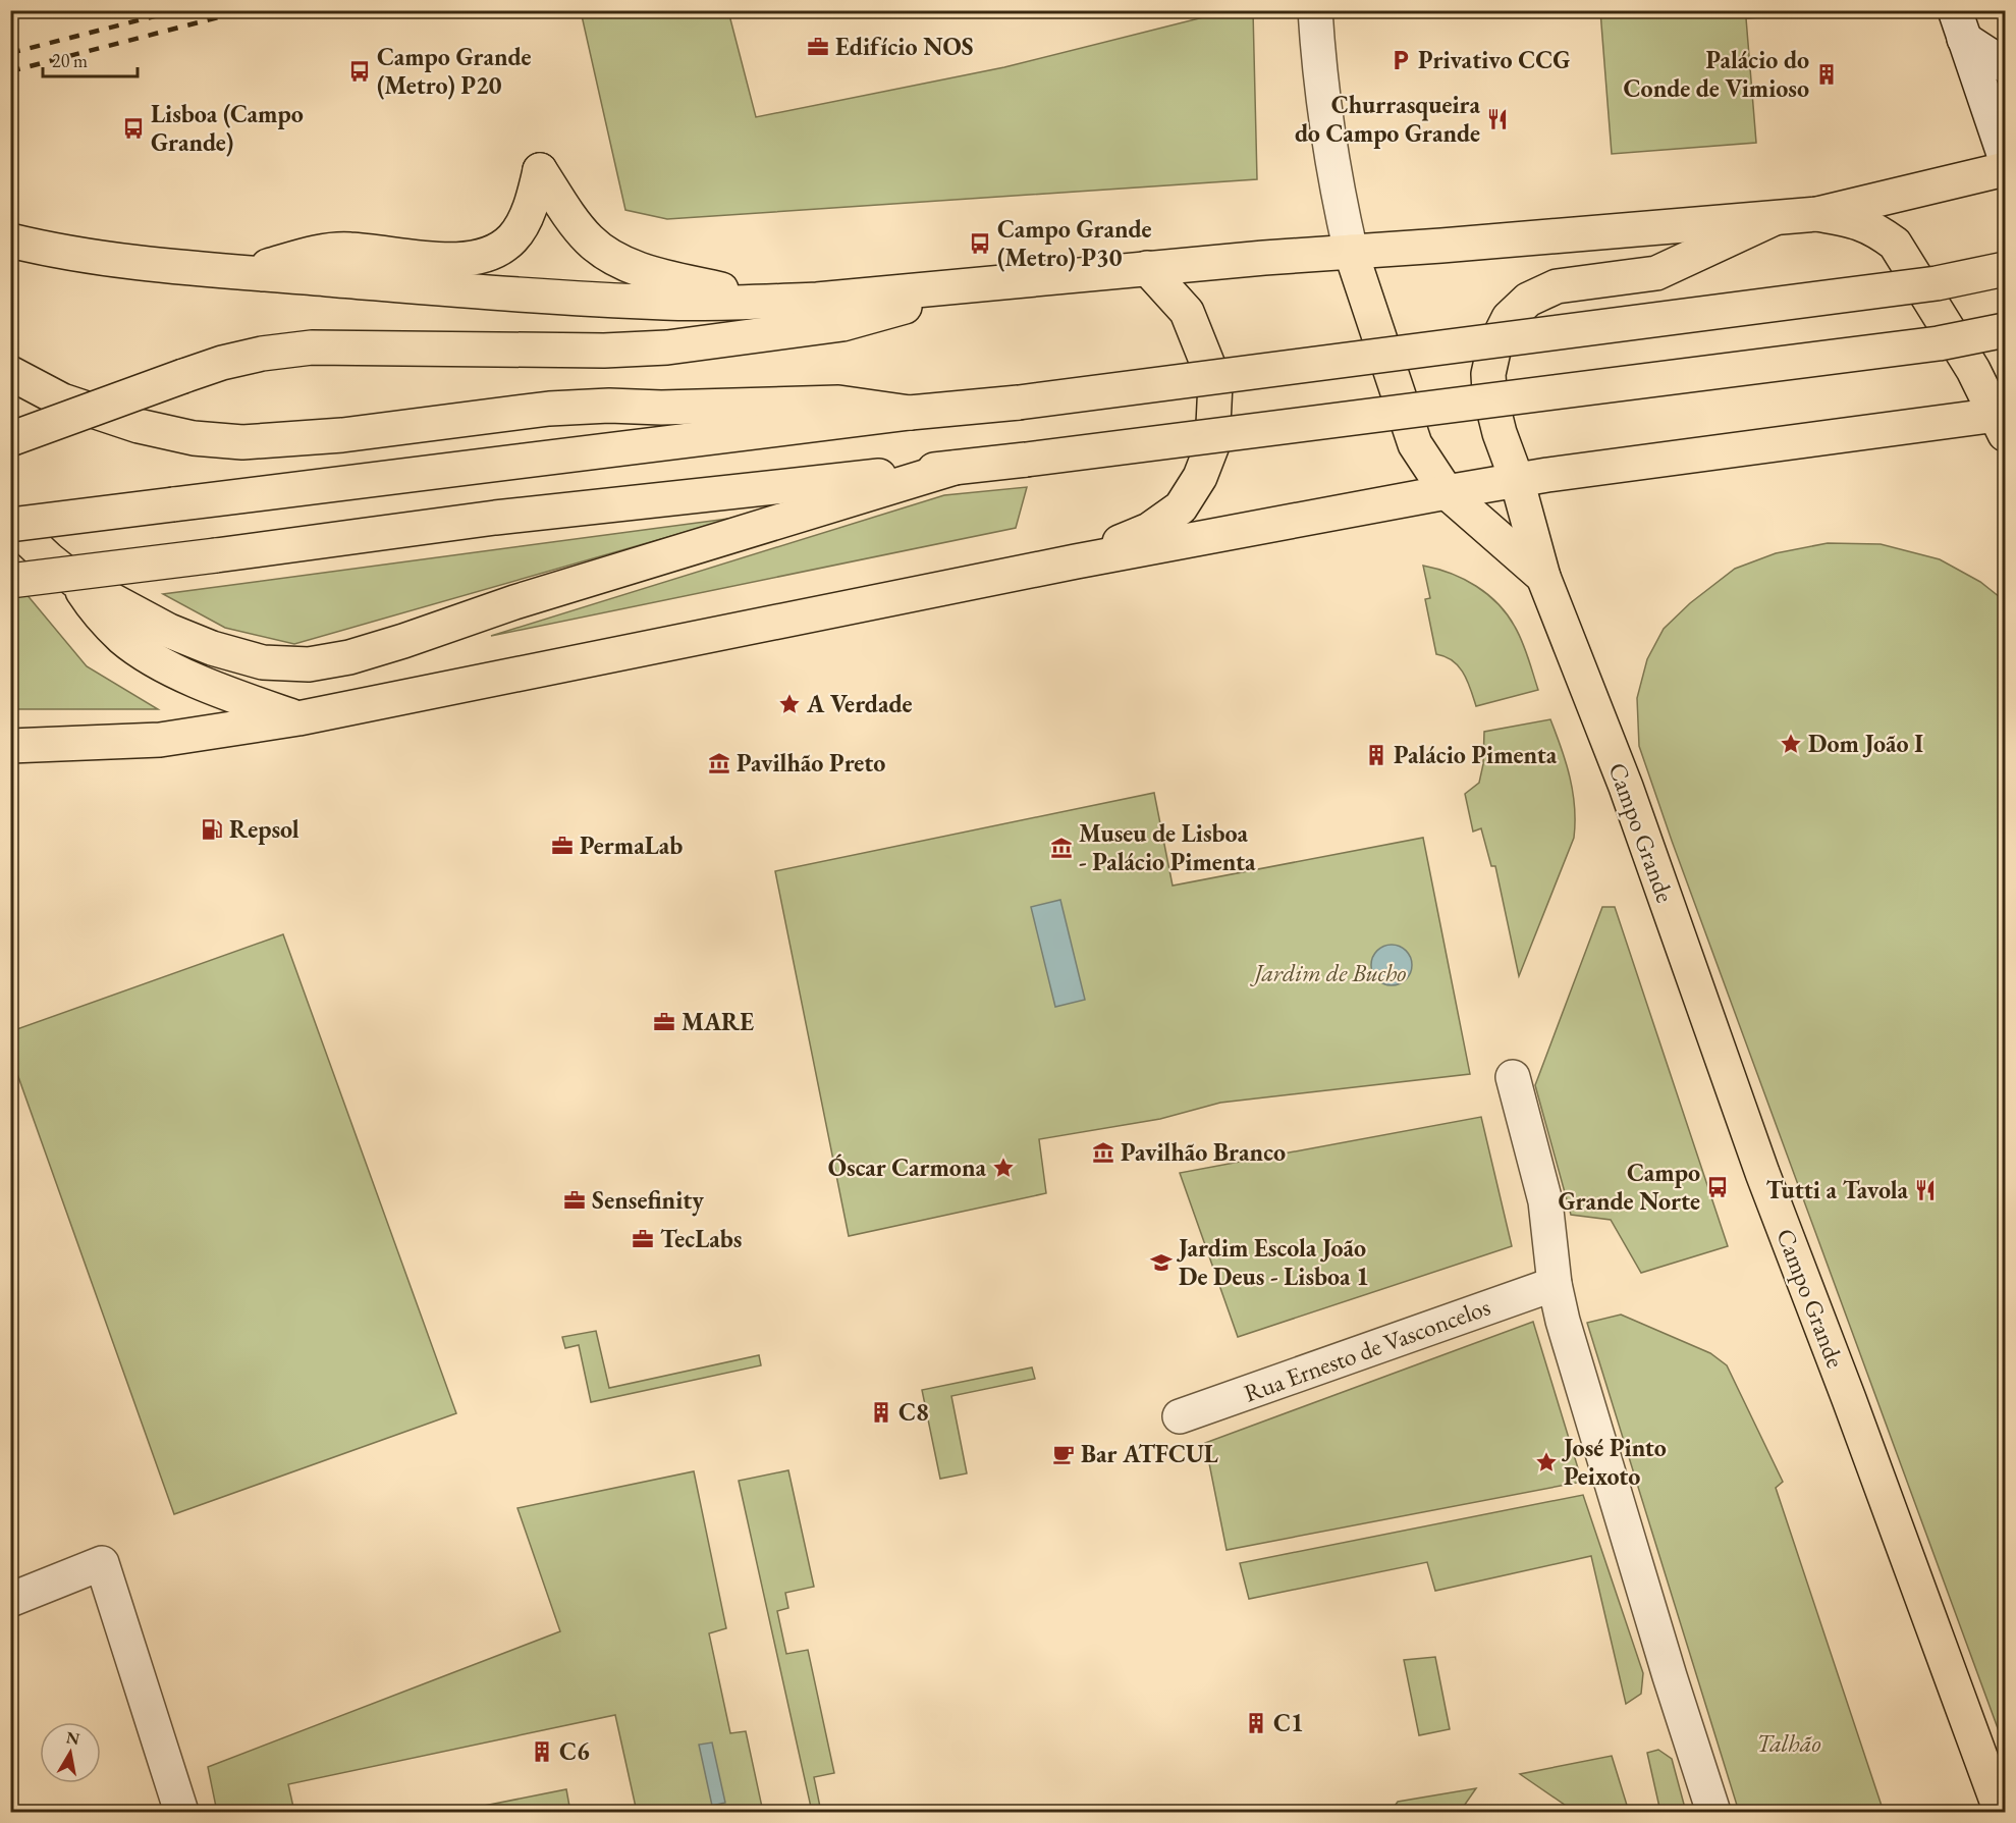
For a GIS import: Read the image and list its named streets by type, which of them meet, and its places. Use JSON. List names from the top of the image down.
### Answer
{
  "streets": {
    "main road": ["Campo Grande"],
    "street": ["Rua Ernesto de Vasconcelos"]
  },
  "parks": ["Jardim de Bucho", "Talhão"],
  "places": {
    "office": [
      "Edifício NOS",
      "PermaLab",
      "MARE",
      "Sensefinity",
      "TecLabs"
    ],
    "parking": ["Privativo CCG"],
    "bus stop": [
      "Campo Grande (Metro) P20",
      "Lisboa (Campo Grande)",
      "Campo Grande (Metro) P30",
      "Campo Grande Norte"
    ],
    "building": [
      "Palácio do Conde de Vimioso",
      "Palácio Pimenta",
      "C8",
      "C1",
      "C6"
    ],
    "restaurant": ["Churrasqueira do Campo Grande", "Tutti a Tavola"],
    "place": [
      "A Verdade",
      "Dom João I",
      "Óscar Carmona",
      "José Pinto Peixoto"
    ],
    "museum": ["Pavilhão Preto", "Museu de Lisboa - Palácio Pimenta", "Pavilhão Branco"],
    "fuel station": ["Repsol"],
    "school or university": ["Jardim Escola João De Deus - Lisboa 1"],
    "cafe": ["Bar ATFCUL"]
  },
  "scale_bar": "20 m",
  "north": "top"
}
